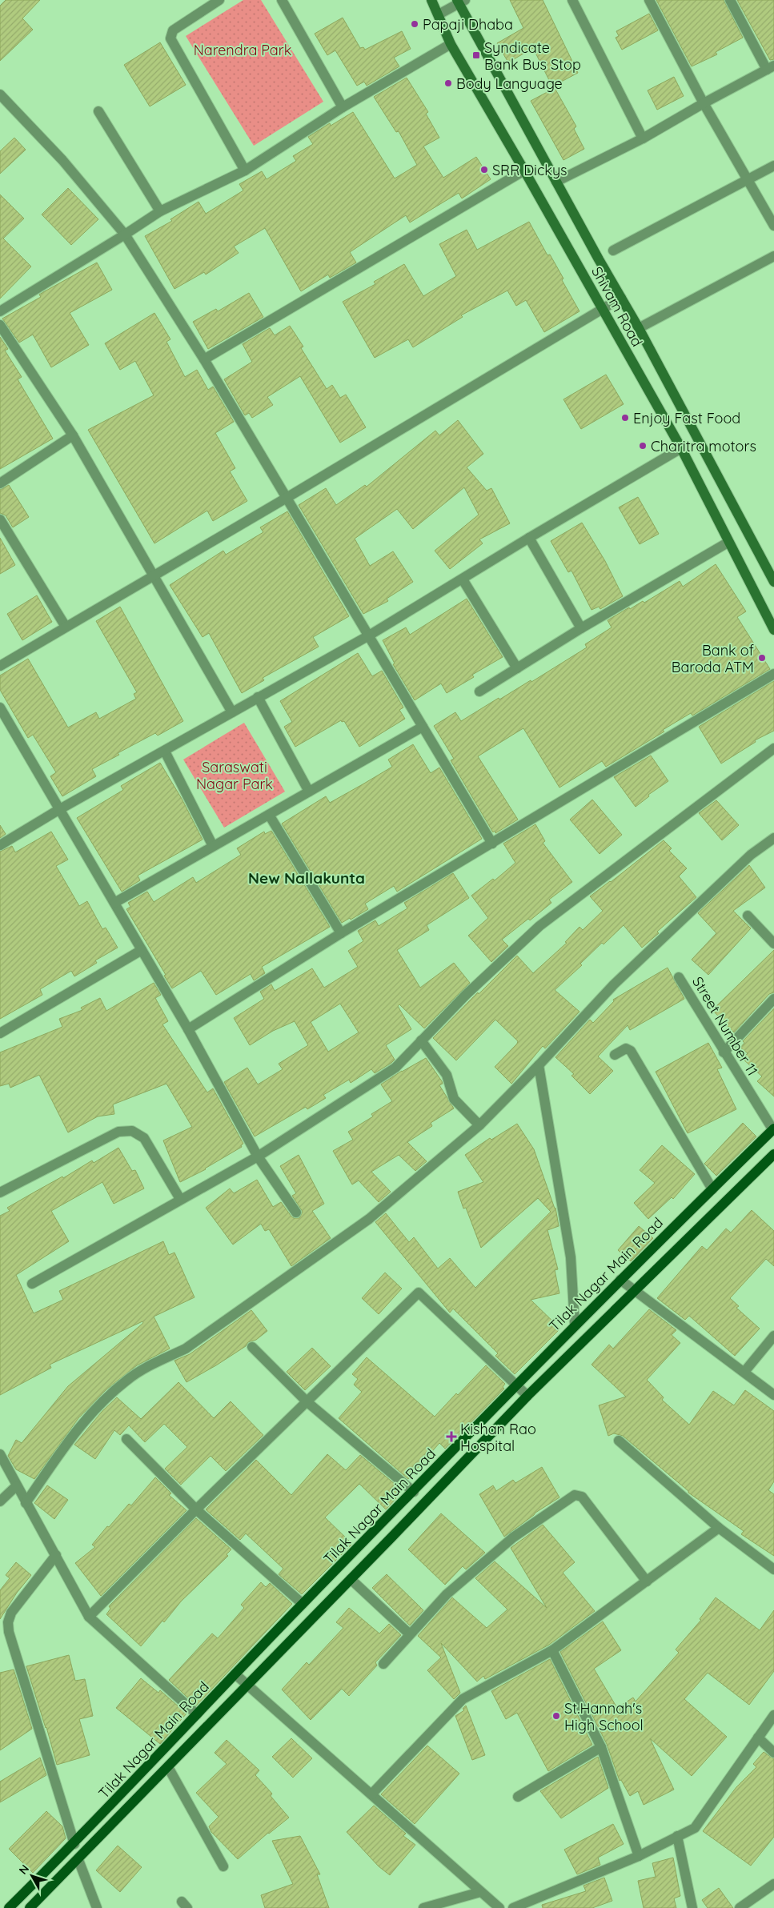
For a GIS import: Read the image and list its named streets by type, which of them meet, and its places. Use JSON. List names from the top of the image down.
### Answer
{
  "streets": {
    "main road": ["Shivam Road", "Tilak Nagar Main Road"],
    "street": ["Street Number 11"]
  },
  "crossings": [
    ["Street Number 11", "Tilak Nagar Main Road"]
  ],
  "districts": ["New Nallakunta"],
  "parks": ["Narendra Park", "Saraswati Nagar Park"],
  "places": {
    "other": [
      "Papaji Dhaba",
      "Body Language",
      "SRR Dickys",
      "Enjoy Fast Food",
      "Charitra motors",
      "Bank of Baroda ATM",
      "St.Hannah's High School"
    ],
    "transit": ["Syndicate Bank Bus Stop"],
    "health": ["Kishan Rao Hospital"]
  },
  "north": "top left"
}
